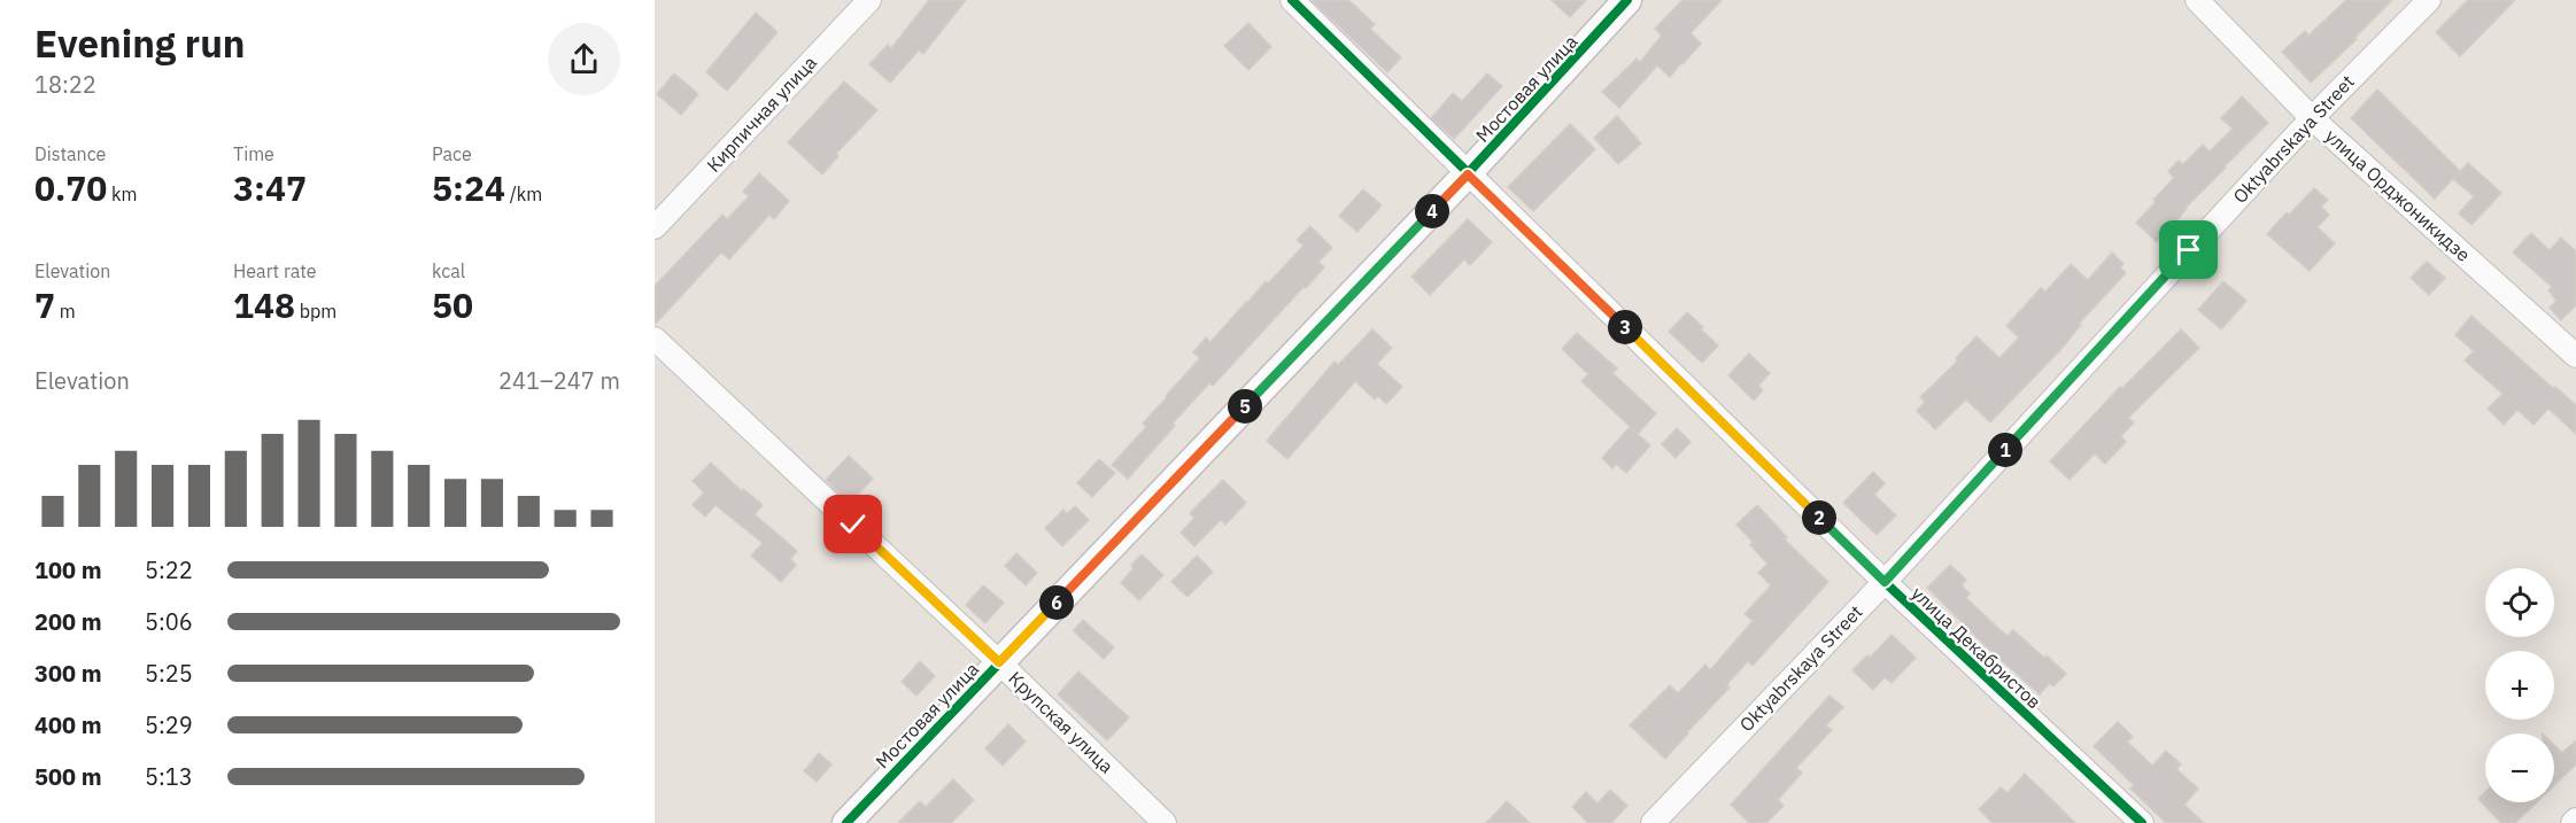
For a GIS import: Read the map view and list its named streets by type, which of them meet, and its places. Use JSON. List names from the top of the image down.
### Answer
{
  "streets": {
    "street": [
      "Мостовая улица",
      "Кирпичная улица",
      "Oktyabrskaya Street",
      "улица Орджоникидзе",
      "улица Декабристов",
      "Крупская улица"
    ]
  },
  "crossings": [
    ["Мостовая улица", "улица Декабристов"],
    ["Мостовая улица", "Крупская улица"],
    ["Oktyabrskaya Street", "улица Орджоникидзе"],
    ["Oktyabrskaya Street", "улица Декабристов"]
  ],
  "page": {
    "heading": ["Evening run", "18:22"],
    "stats": [
      ["Distance", "0.70 km"],
      ["Time", "3:47"],
      ["Pace", "5:24 /km"],
      ["Elevation", "7 m"],
      ["Heart rate", "148 bpm"],
      ["kcal", "50"]
    ],
    "pins": [
      "4",
      "3",
      "5",
      "1",
      "2",
      "6"
    ],
    "chart": ["Elevation", "241–247 m"],
    "list": [
      {
        "name": "100 m",
        "note": "5:22"
      },
      {
        "name": "200 m",
        "note": "5:06"
      },
      {
        "name": "300 m",
        "note": "5:25"
      },
      {
        "name": "400 m",
        "note": "5:29"
      },
      {
        "name": "500 m",
        "note": "5:13"
      }
    ],
    "map_buttons": ["+", "−"]
  }
}
